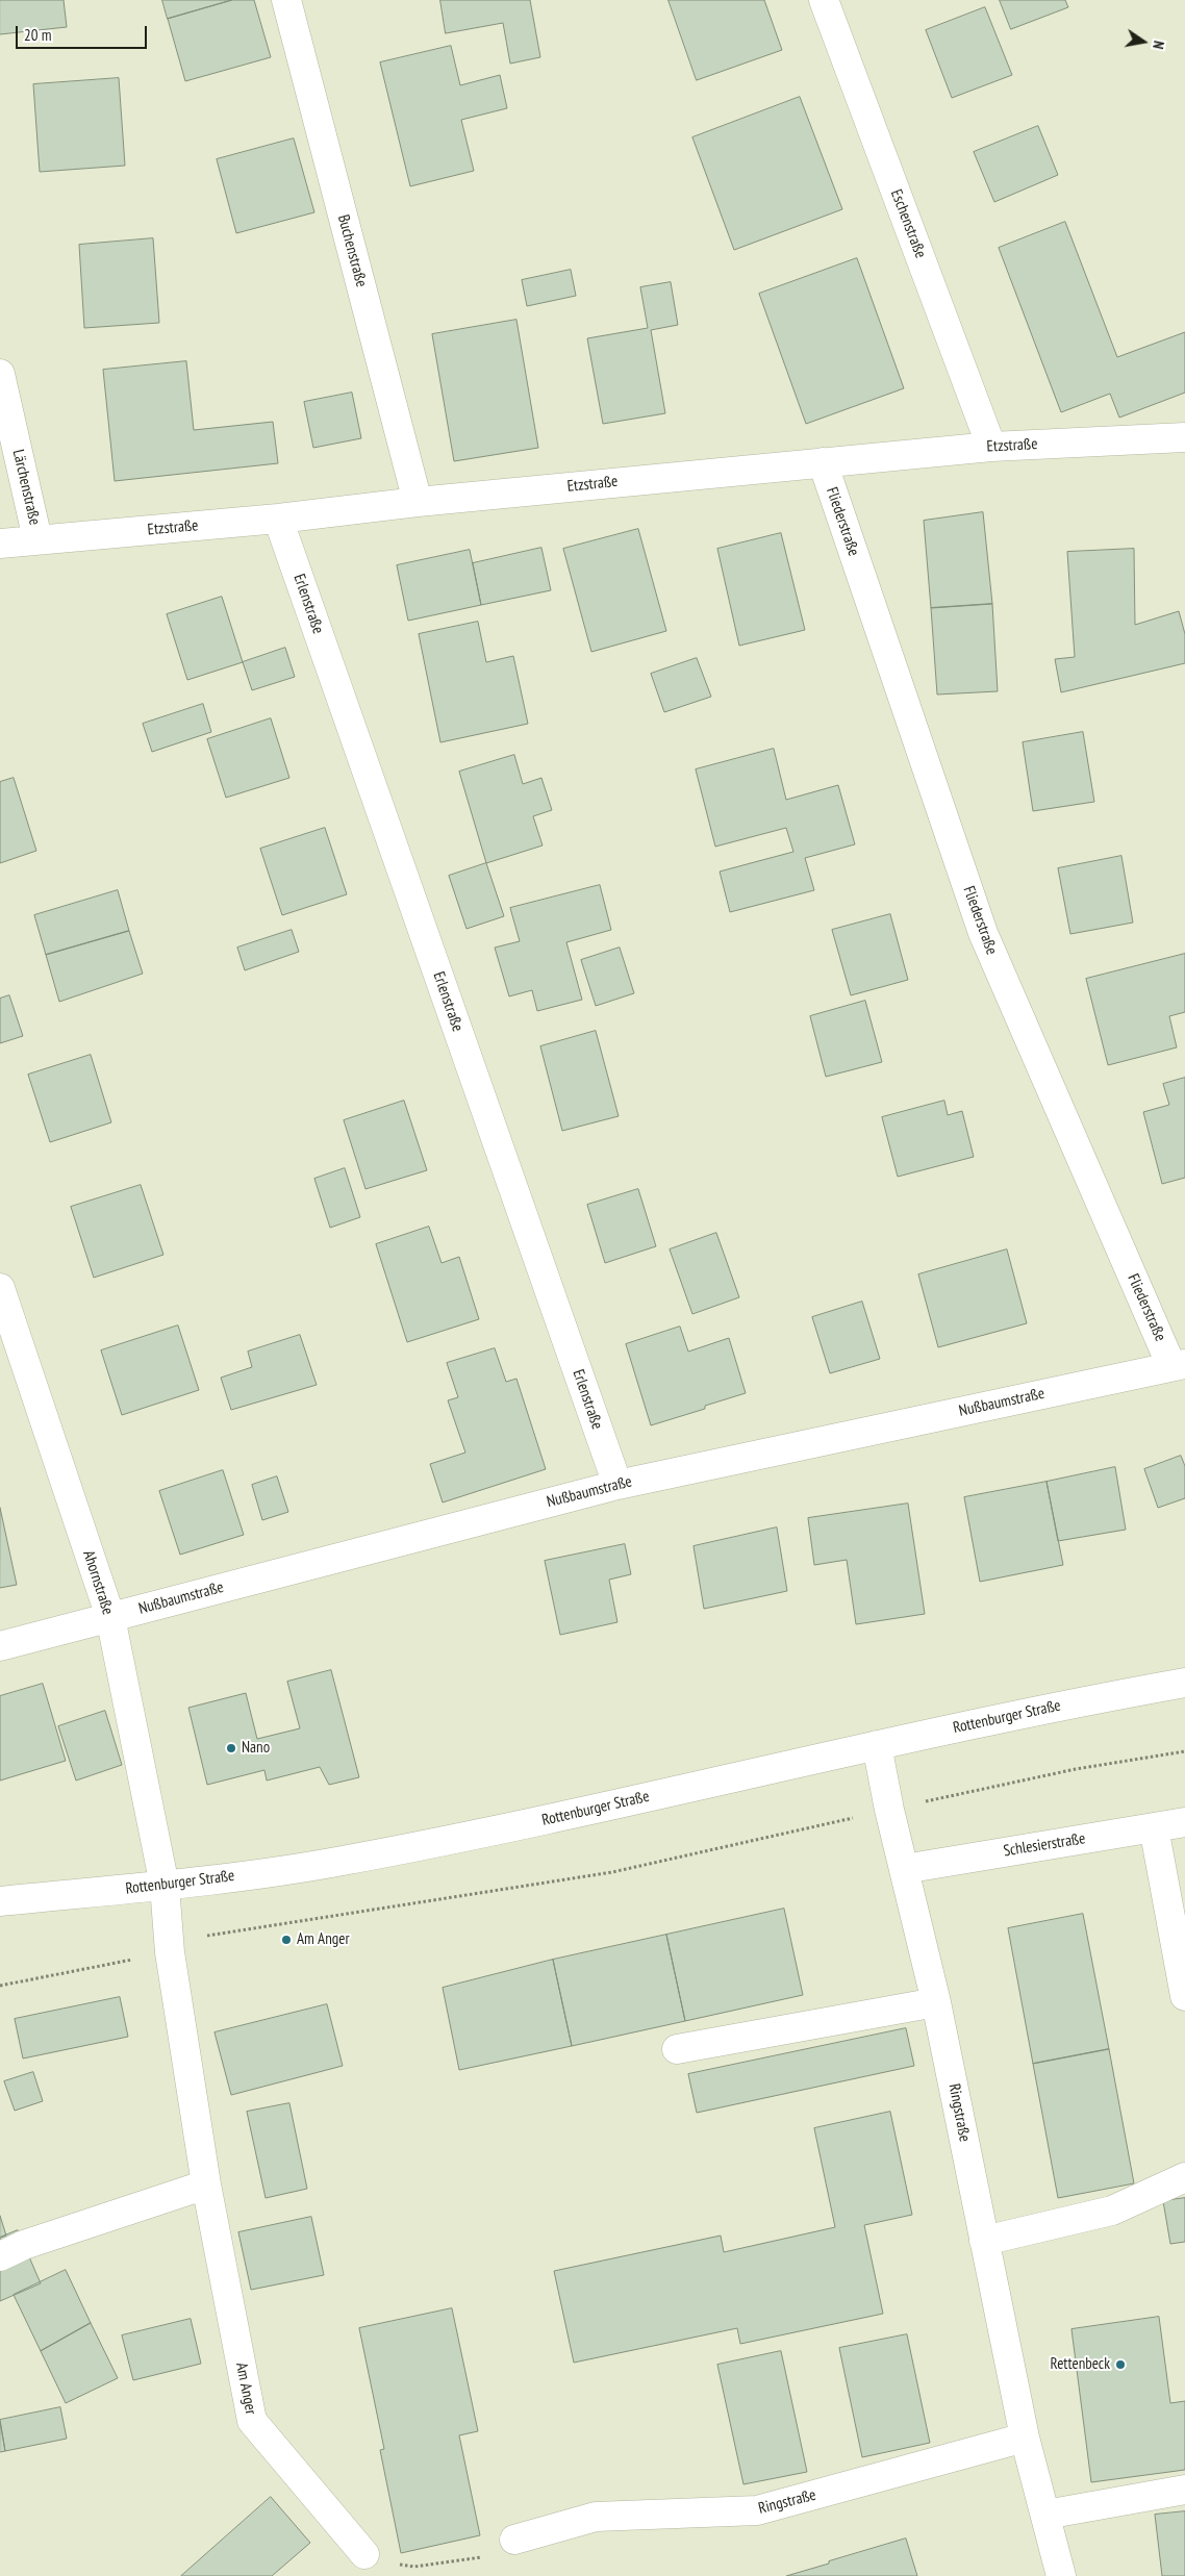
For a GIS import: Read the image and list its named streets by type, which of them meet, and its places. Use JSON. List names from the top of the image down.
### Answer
{
  "streets": {
    "street": [
      "Eschenstraße",
      "Buchenstraße",
      "Etzstraße",
      "Lärchenstraße",
      "Fliederstraße",
      "Erlenstraße",
      "Nußbaumstraße",
      "Ahornstraße",
      "Rottenburger Straße",
      "Schlesierstraße",
      "Ringstraße",
      "Am Anger"
    ]
  },
  "crossings": [
    ["Eschenstraße", "Etzstraße"],
    ["Buchenstraße", "Etzstraße"],
    ["Etzstraße", "Lärchenstraße"],
    ["Etzstraße", "Fliederstraße"],
    ["Etzstraße", "Erlenstraße"],
    ["Fliederstraße", "Nußbaumstraße"],
    ["Erlenstraße", "Nußbaumstraße"],
    ["Nußbaumstraße", "Ahornstraße"],
    ["Ahornstraße", "Rottenburger Straße"],
    ["Ahornstraße", "Am Anger"],
    ["Rottenburger Straße", "Ringstraße"],
    ["Rottenburger Straße", "Am Anger"],
    ["Schlesierstraße", "Ringstraße"]
  ],
  "places": ["Nano", "Am Anger", "Rettenbeck"],
  "scale_bar": "20 m",
  "north": "right"
}
